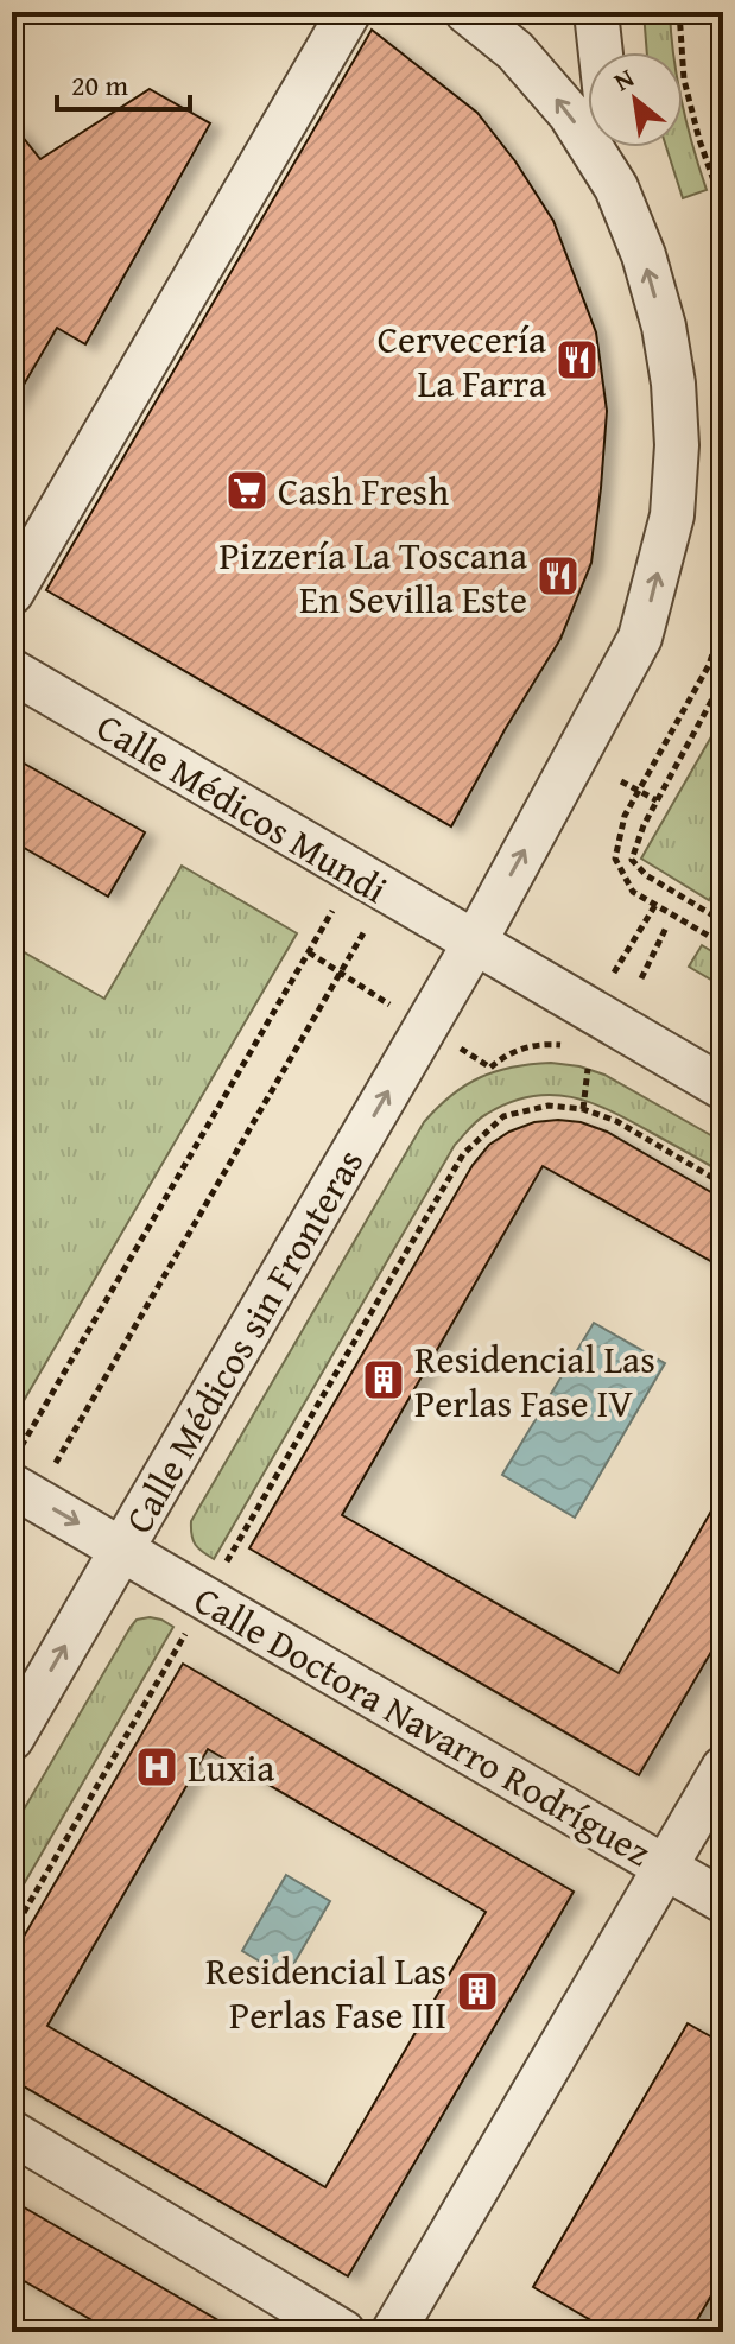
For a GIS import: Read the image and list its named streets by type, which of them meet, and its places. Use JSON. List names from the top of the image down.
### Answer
{
  "streets": {
    "street": ["Calle Médicos Mundi", "Calle Médicos sin Fronteras", "Calle Doctora Navarro Rodríguez"]
  },
  "crossings": [
    ["Calle Médicos Mundi", "Calle Médicos sin Fronteras"],
    ["Calle Médicos sin Fronteras", "Calle Doctora Navarro Rodríguez"]
  ],
  "one_way": ["Calle Médicos sin Fronteras"],
  "places": {
    "restaurant": ["Cervecería La Farra", "Pizzería La Toscana En Sevilla Este"],
    "supermarket": ["Cash Fresh"],
    "building": ["Residencial Las Perlas Fase IV", "Residencial Las Perlas Fase III"],
    "hospital": ["Luxia"]
  },
  "scale_bar": "20 m",
  "north": "top left"
}
